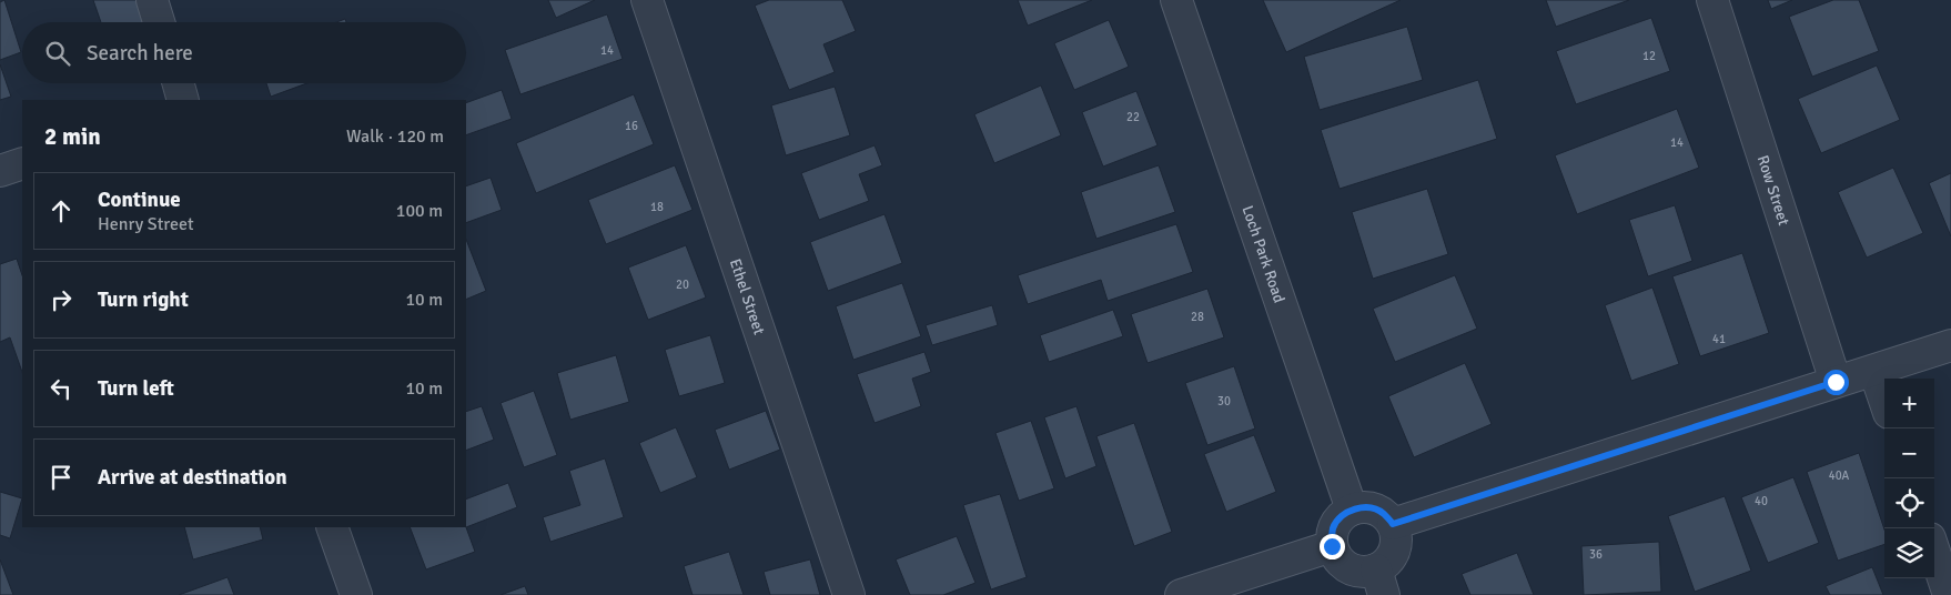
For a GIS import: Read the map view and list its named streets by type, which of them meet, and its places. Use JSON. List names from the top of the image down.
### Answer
{
  "streets": {
    "street": ["Row Street", "Loch Park Road", "Ethel Street"]
  },
  "house_numbers": [
    "14",
    "12",
    "22",
    "16",
    "14",
    "18",
    "20",
    "28",
    "41",
    "30",
    "40A",
    "40",
    "36"
  ],
  "page": {
    "search": "Search here",
    "heading": ["2 min", "Walk · 120 m"],
    "list": [
      ["Continue", "Henry Street", "100 m"],
      ["Turn right", "10 m"],
      ["Turn left", "10 m"],
      "Arrive at destination"
    ],
    "map_buttons": ["+", "−"]
  }
}
